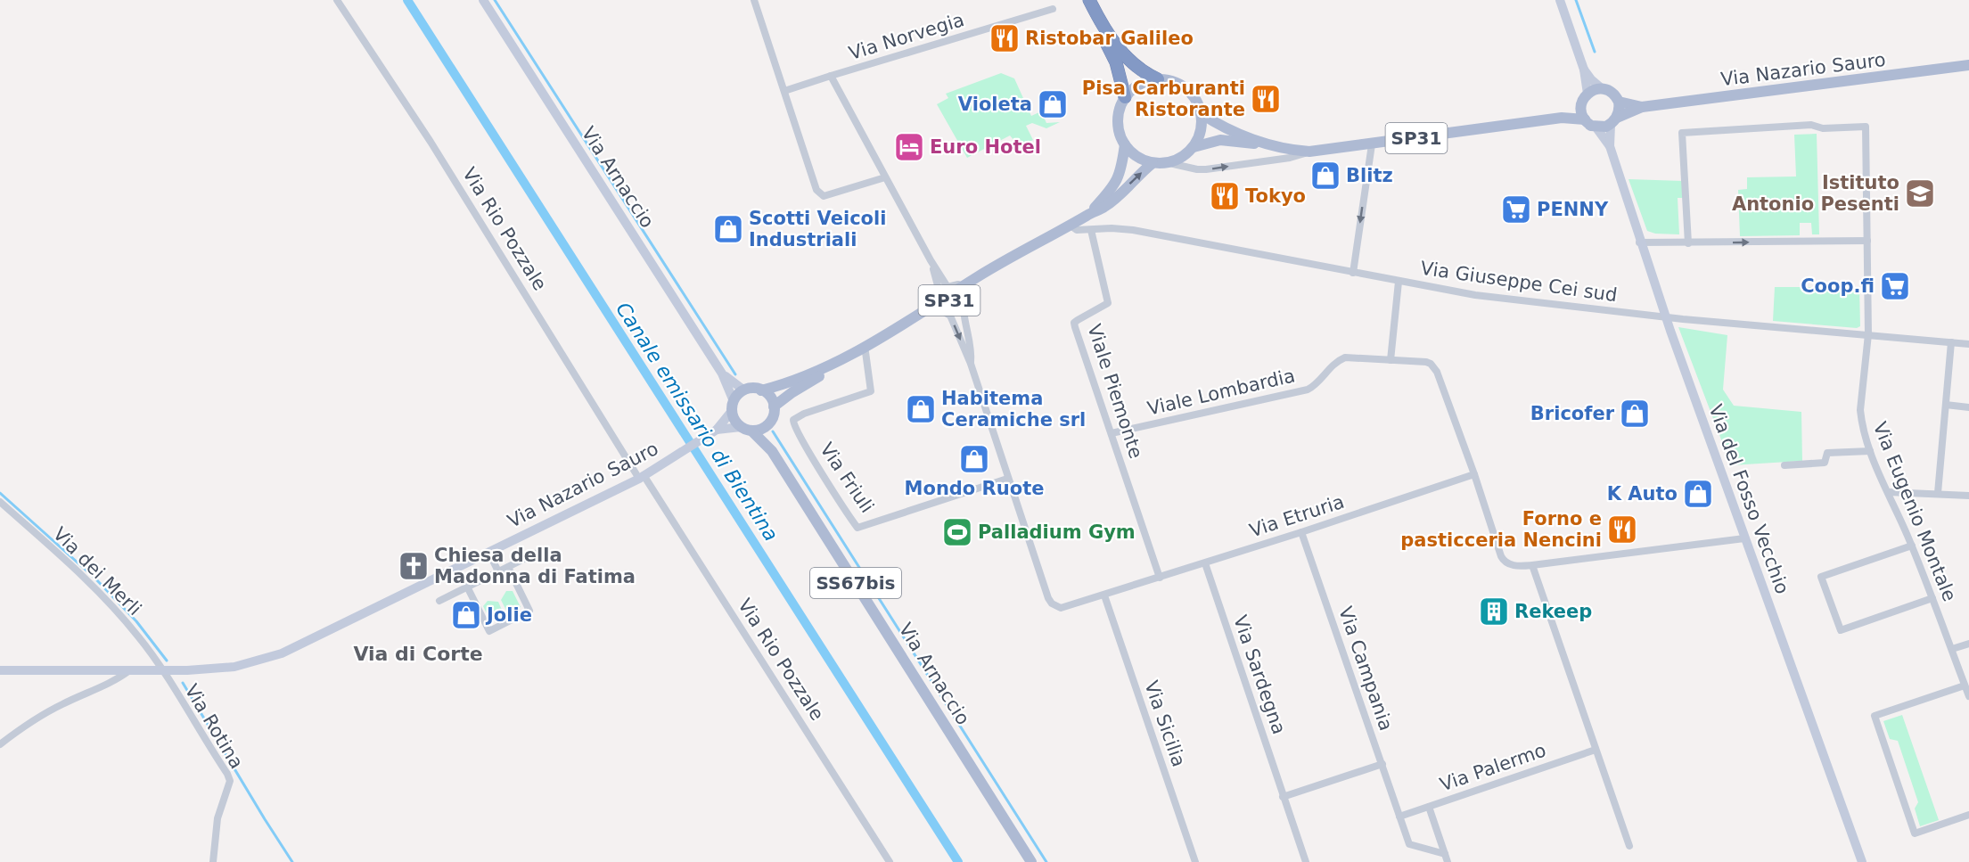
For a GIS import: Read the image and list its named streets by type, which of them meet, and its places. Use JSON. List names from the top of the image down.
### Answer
{
  "streets": {
    "main road": [
      "Via Nazario Sauro",
      "SP31",
      "Via Arnaccio",
      "Via del Fosso Vecchio",
      "SS67bis"
    ],
    "street": [
      "Via Norvegia",
      "Via Rio Pozzale",
      "Via Giuseppe Cei sud",
      "Viale Piemonte",
      "Viale Lombardia",
      "Via Friuli",
      "Via Eugenio Montale",
      "Via Etruria",
      "Via dei Merli",
      "Via Campania",
      "Via Sardegna",
      "Via Sicilia",
      "Via Rotina",
      "Via Palermo"
    ]
  },
  "crossings": [
    ["Via Nazario Sauro", "SP31"],
    ["Via Nazario Sauro", "Via Arnaccio"],
    ["Via Nazario Sauro", "Via Rio Pozzale"],
    ["Via Nazario Sauro", "Via del Fosso Vecchio"],
    ["Via Nazario Sauro", "Via dei Merli"],
    ["Via Nazario Sauro", "SS67bis"],
    ["Via Nazario Sauro", "Via Rotina"],
    ["SP31", "Via Arnaccio"],
    ["SP31", "Via Giuseppe Cei sud"],
    ["SP31", "Via Friuli"],
    ["SP31", "Via del Fosso Vecchio"],
    ["SP31", "Via Etruria"],
    ["SP31", "SS67bis"],
    ["Via Arnaccio", "SS67bis"],
    ["Via Giuseppe Cei sud", "Viale Piemonte"],
    ["Via Giuseppe Cei sud", "Via del Fosso Vecchio"],
    ["Via Giuseppe Cei sud", "Via Eugenio Montale"],
    ["Viale Piemonte", "Viale Lombardia"],
    ["Viale Piemonte", "Via Etruria"],
    ["Viale Lombardia", "Via Etruria"],
    ["Via Friuli", "Via Etruria"],
    ["Via Etruria", "Via Campania"],
    ["Via Etruria", "Via Sardegna"],
    ["Via Etruria", "Via Sicilia"],
    ["Via dei Merli", "Via Rotina"],
    ["Via Campania", "Via Palermo"]
  ],
  "districts": ["Via di Corte"],
  "water": ["Canale emissario di Bientina"],
  "places": {
    "restaurant": [
      "Ristobar Galileo",
      "Pisa Carburanti Ristorante",
      "Tokyo",
      "Forno e pasticceria Nencini"
    ],
    "shop": [
      "Violeta",
      "Blitz",
      "Scotti Veicoli Industriali",
      "Habitema Ceramiche srl",
      "Bricofer",
      "Mondo Ruote",
      "K Auto",
      "Jolie"
    ],
    "hotel": ["Euro Hotel"],
    "school or university": ["Istituto Antonio Pesenti"],
    "supermarket": ["PENNY", "Coop.fi"],
    "sports": ["Palladium Gym"],
    "church": ["Chiesa della Madonna di Fatima"],
    "building": ["Rekeep"]
  }
}
